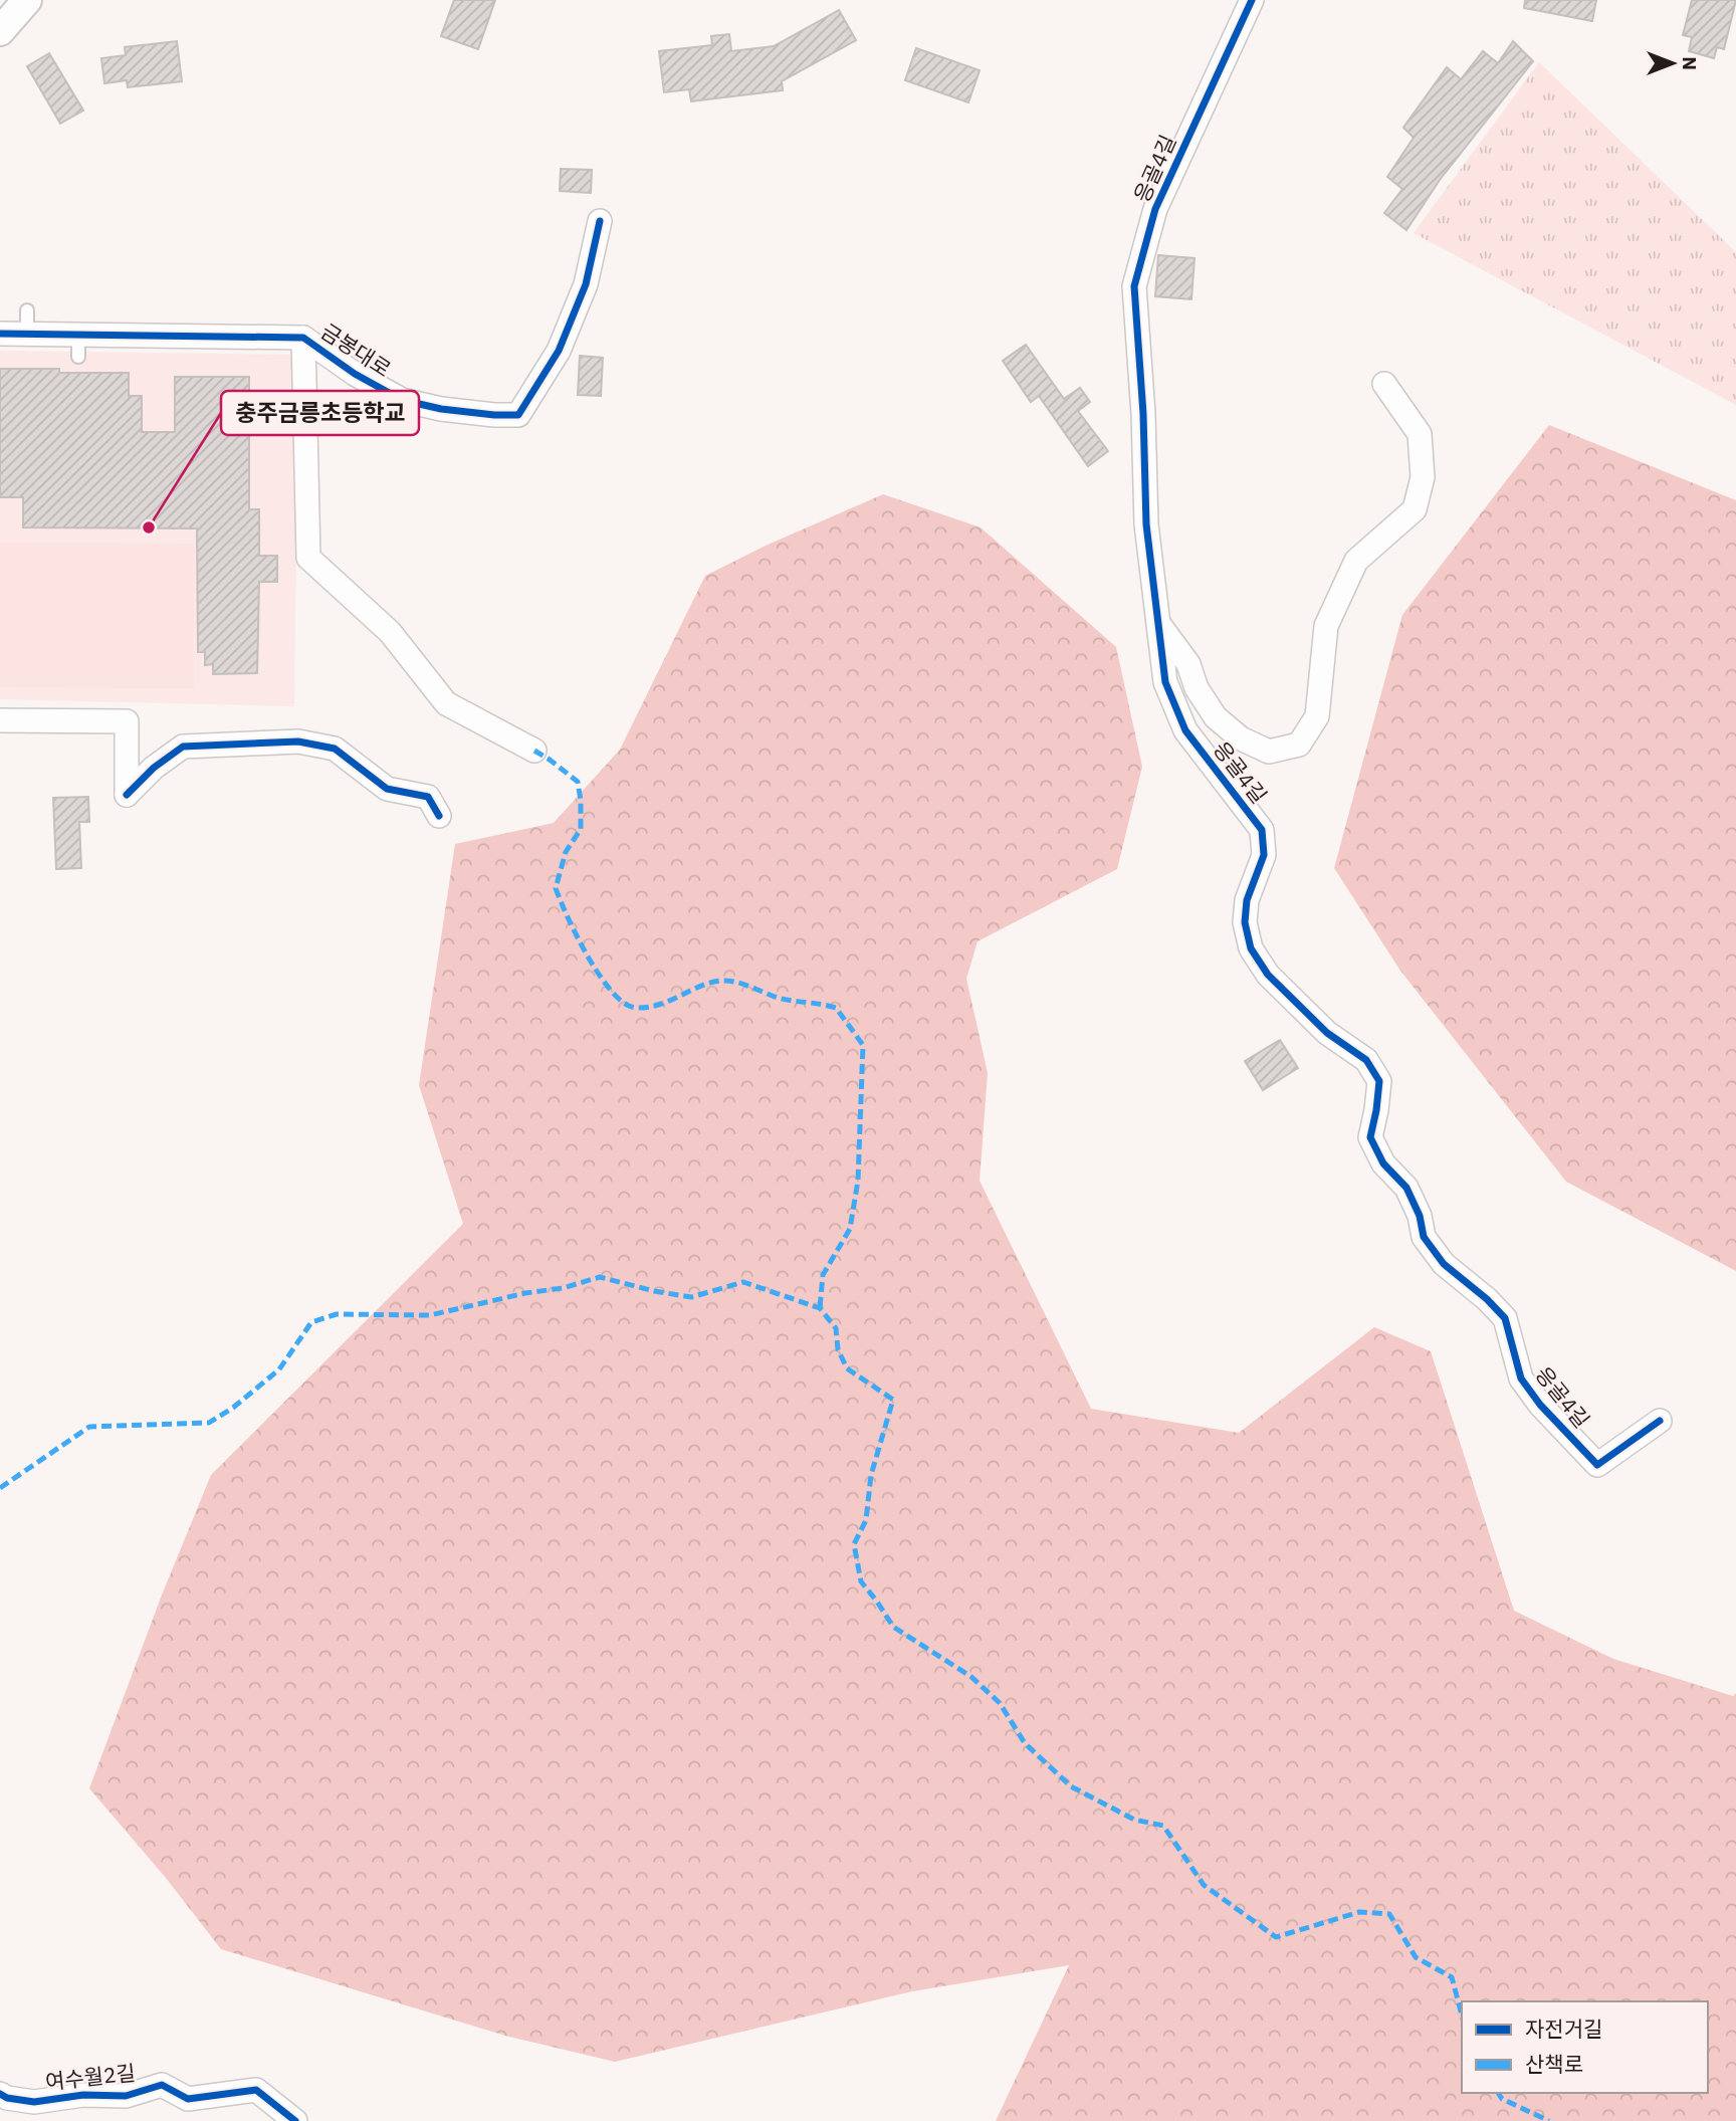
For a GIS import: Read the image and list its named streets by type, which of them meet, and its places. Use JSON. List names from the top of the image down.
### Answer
{
  "streets": {
    "street": ["응골4길", "금봉대로", "여수월2길"]
  },
  "places": ["충주금릉초등학교"],
  "legend": ["자전거길", "산책로"],
  "north": "right"
}
